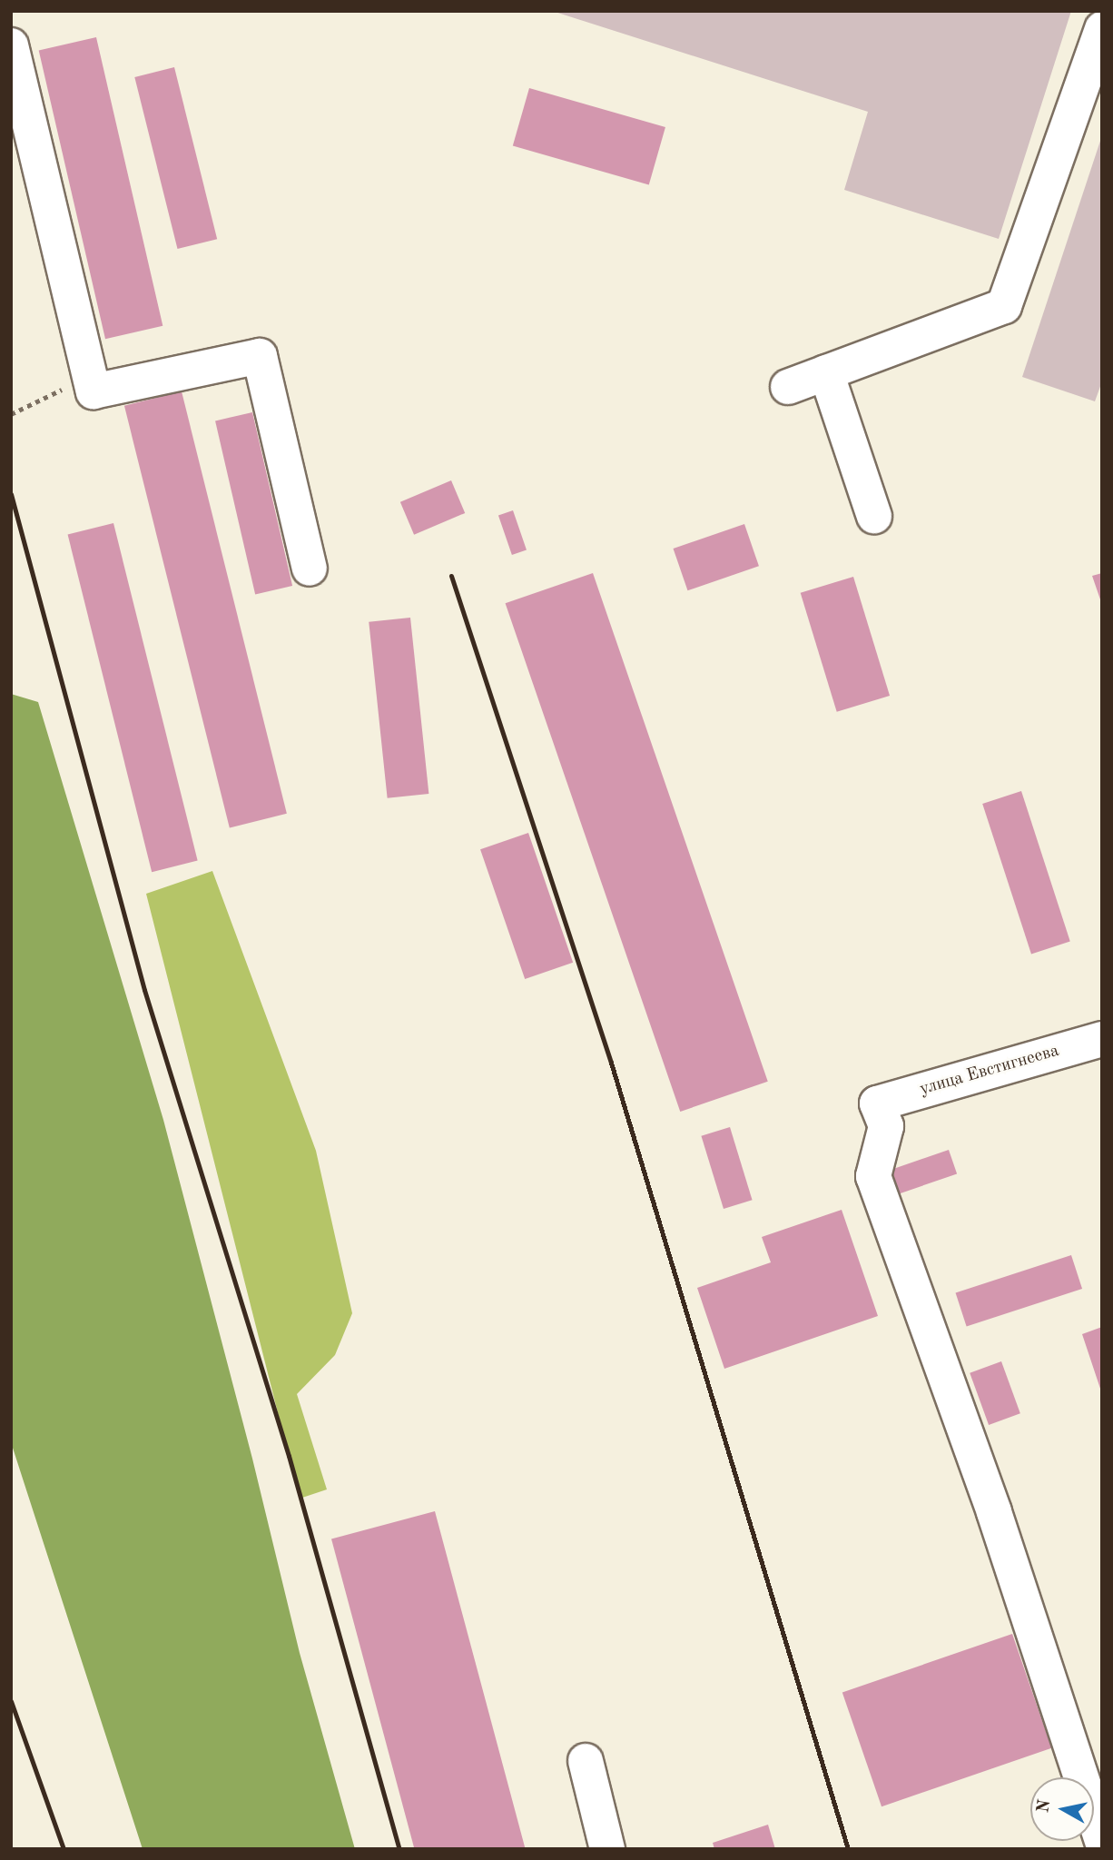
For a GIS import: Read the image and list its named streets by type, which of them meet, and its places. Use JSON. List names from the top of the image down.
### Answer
{
  "streets": {
    "lane": ["улица Евстигнеева"]
  },
  "north": "left"
}
